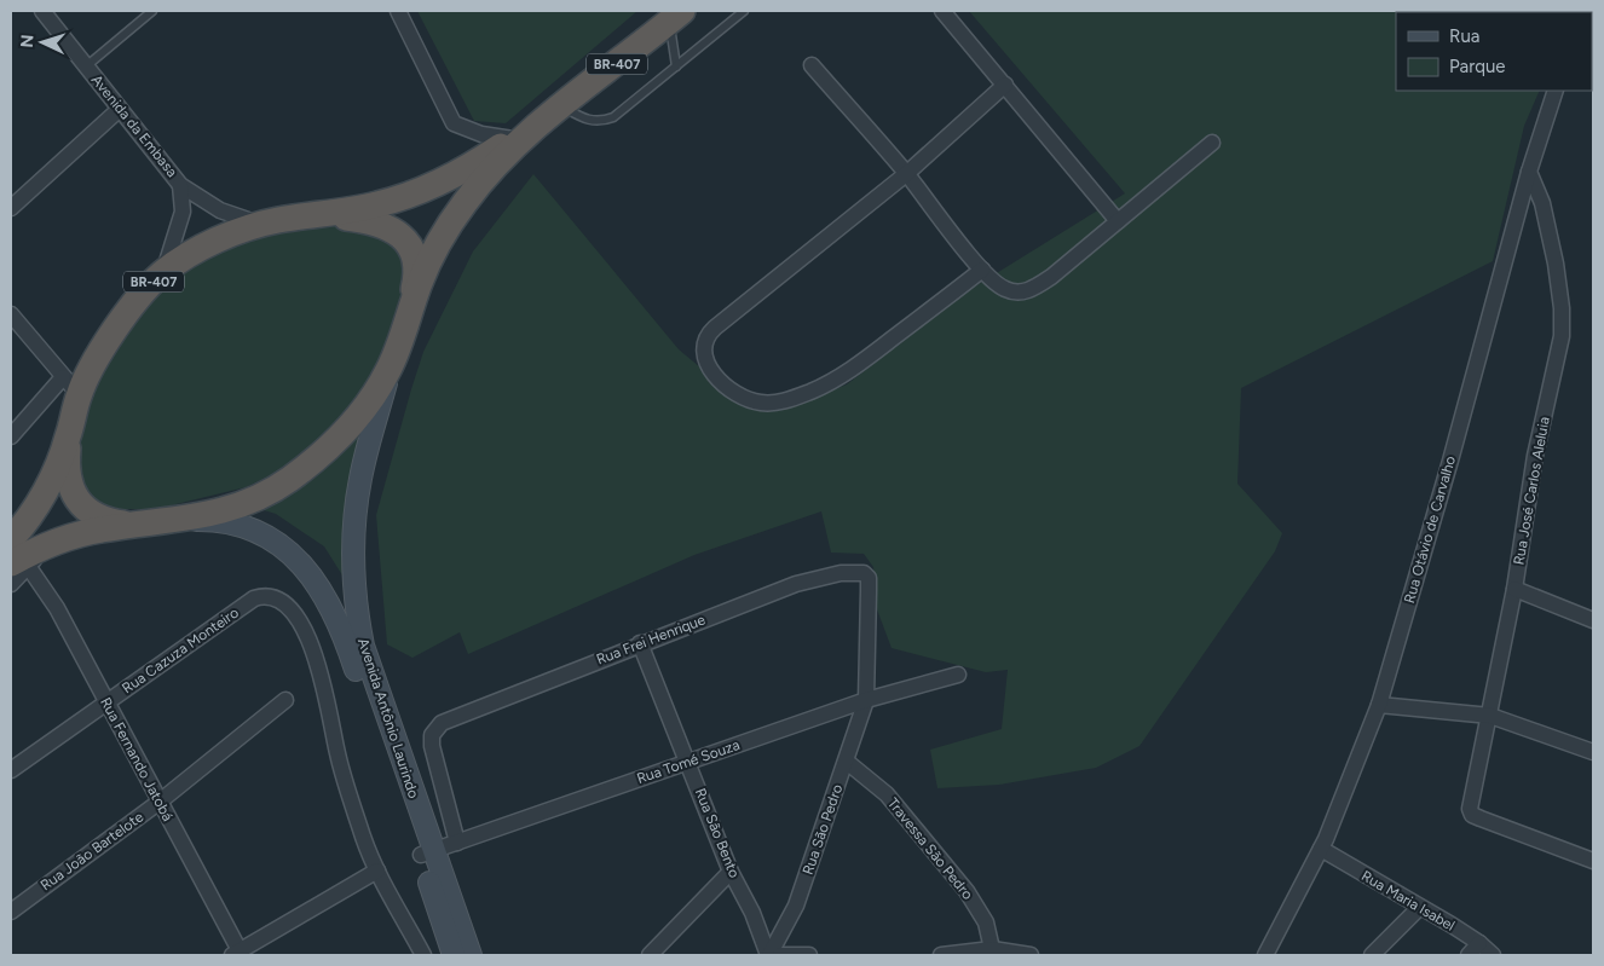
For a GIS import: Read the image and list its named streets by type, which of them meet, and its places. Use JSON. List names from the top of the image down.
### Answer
{
  "streets": {
    "highway": ["BR-407"],
    "main road": ["Avenida Antônio Laurindo"],
    "street": [
      "Avenida da Embasa",
      "Rua José Carlos Aleluia",
      "Rua Otávio de Carvalho",
      "Rua Frei Henrique",
      "Rua Cazuza Monteiro",
      "Rua Fernando Jatobá",
      "Rua Tomé Souza",
      "Rua São Pedro",
      "Rua São Bento",
      "Travessa São Pedro",
      "Rua João Bartelote",
      "Rua Maria Isabel"
    ]
  },
  "crossings": [
    ["BR-407", "Avenida da Embasa"],
    ["BR-407", "Avenida Antônio Laurindo"],
    ["BR-407", "Rua Fernando Jatobá"],
    ["Rua José Carlos Aleluia", "Rua Otávio de Carvalho"],
    ["Rua Otávio de Carvalho", "Rua Maria Isabel"],
    ["Rua Frei Henrique", "Rua Tomé Souza"],
    ["Rua Frei Henrique", "Rua São Pedro"],
    ["Rua Frei Henrique", "Rua São Bento"],
    ["Rua Cazuza Monteiro", "Rua Fernando Jatobá"],
    ["Avenida Antônio Laurindo", "Rua Tomé Souza"],
    ["Rua Fernando Jatobá", "Rua João Bartelote"],
    ["Rua Tomé Souza", "Rua São Pedro"],
    ["Rua Tomé Souza", "Rua São Bento"],
    ["Rua São Pedro", "Rua São Bento"],
    ["Rua São Pedro", "Travessa São Pedro"]
  ],
  "legend": ["Rua", "Parque"],
  "north": "left"
}
